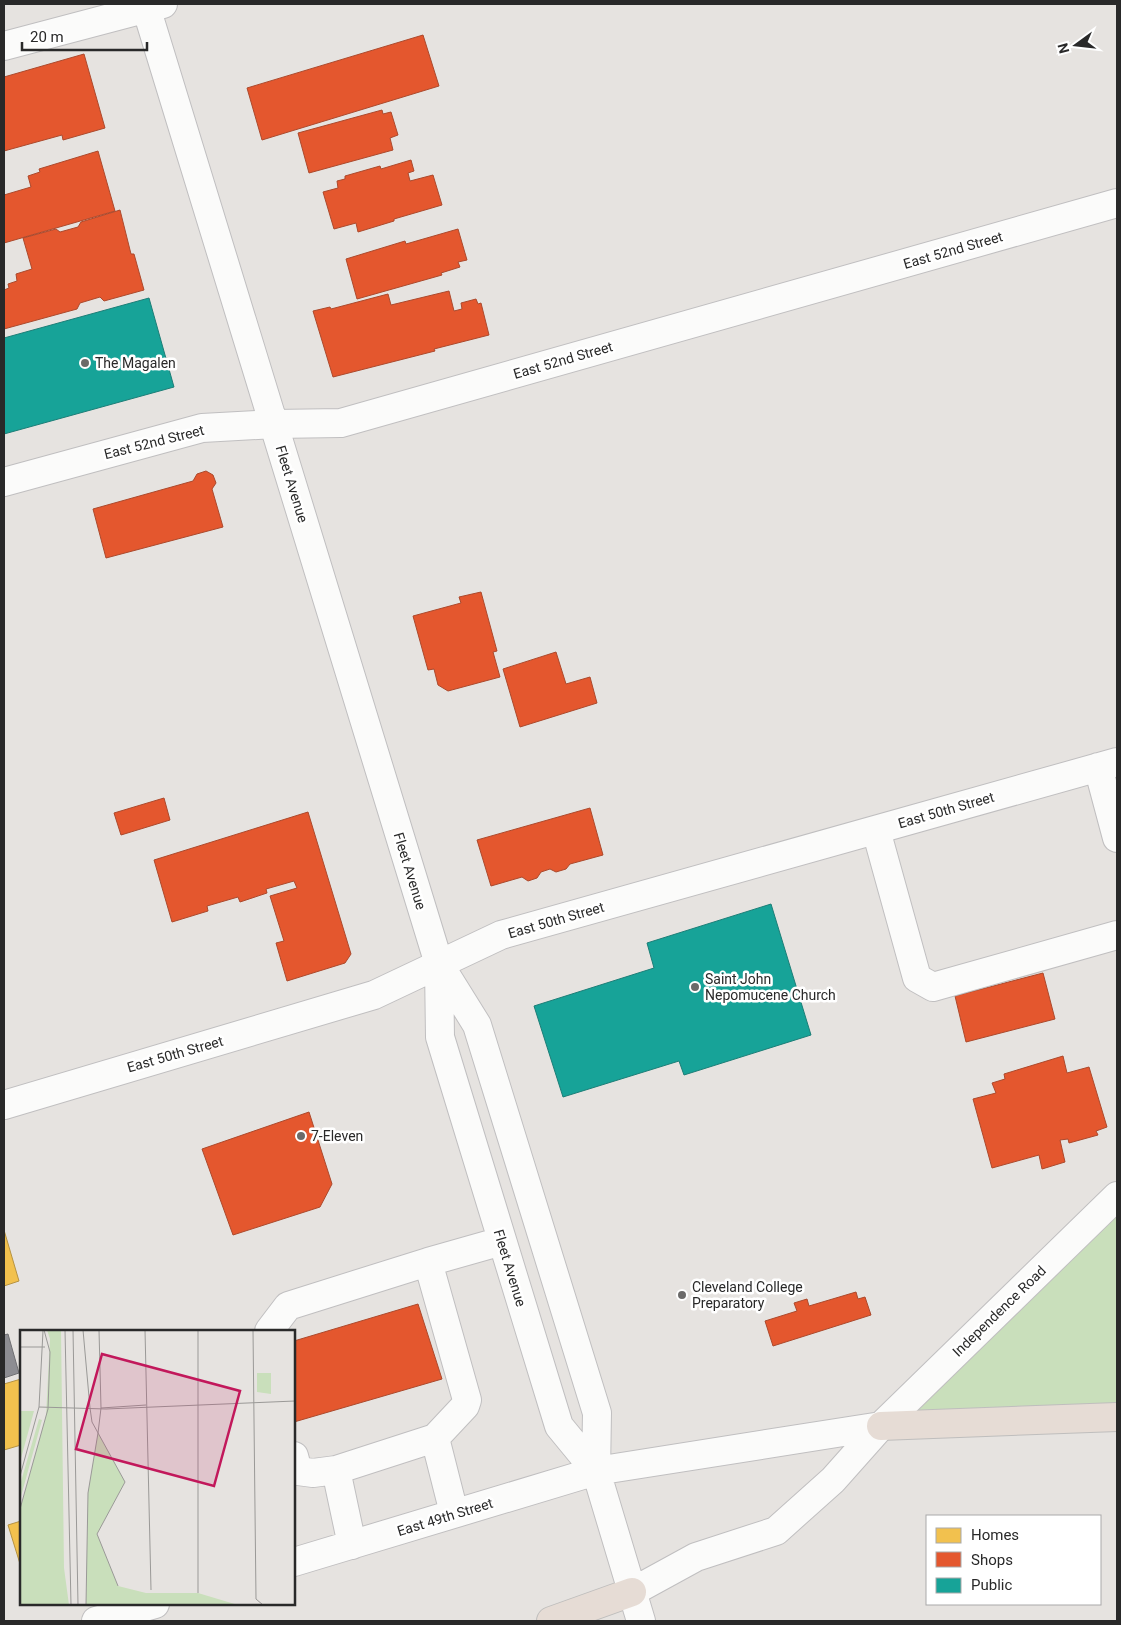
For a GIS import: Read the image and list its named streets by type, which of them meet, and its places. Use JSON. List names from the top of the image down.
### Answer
{
  "streets": {
    "street": [
      "East 52nd Street",
      "Fleet Avenue",
      "East 50th Street",
      "Independence Road",
      "East 49th Street"
    ]
  },
  "crossings": [
    ["East 52nd Street", "Fleet Avenue"],
    ["Fleet Avenue", "East 50th Street"],
    ["Fleet Avenue", "Independence Road"],
    ["Fleet Avenue", "East 49th Street"]
  ],
  "places": [
    "The Magalen",
    "Saint John Nepomucene Church",
    "7-Eleven",
    "Cleveland College Preparatory"
  ],
  "legend": ["Homes", "Shops", "Public"],
  "scale_bar": "20 m",
  "north": "left"
}
